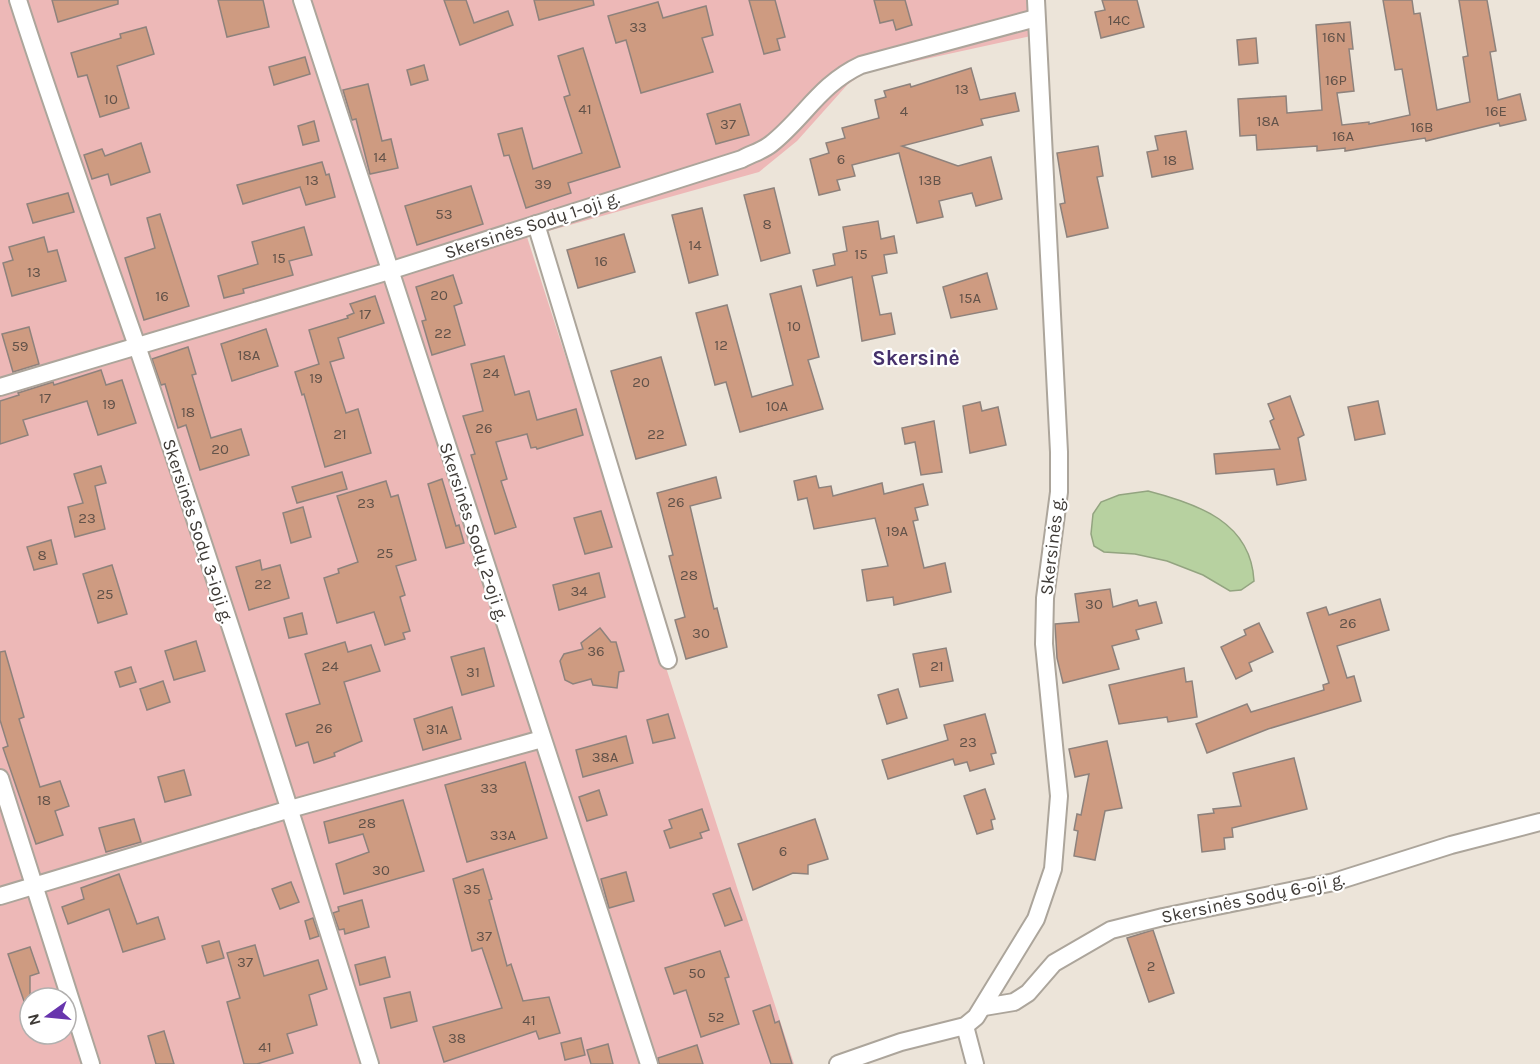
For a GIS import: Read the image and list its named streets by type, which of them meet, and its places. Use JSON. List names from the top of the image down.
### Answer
{
  "streets": {
    "street": [
      "Skersinės Sodų 1-oji g.",
      "Skersinės Sodų 3-ioji g.",
      "Skersinės Sodų 2-oji g.",
      "Skersinės g.",
      "Skersinės Sodų 6-oji g."
    ]
  },
  "crossings": [
    ["Skersinės Sodų 1-oji g.", "Skersinės Sodų 3-ioji g."],
    ["Skersinės Sodų 1-oji g.", "Skersinės Sodų 2-oji g."],
    ["Skersinės Sodų 1-oji g.", "Skersinės g."],
    ["Skersinės g.", "Skersinės Sodų 6-oji g."]
  ],
  "districts": ["Skersinė"],
  "house_numbers": [
    "14C",
    "33",
    "16N",
    "16P",
    "13",
    "10",
    "41",
    "4",
    "16E",
    "18A",
    "37",
    "16B",
    "16A",
    "14",
    "6",
    "18",
    "13",
    "13B",
    "39",
    "53",
    "8",
    "14",
    "15",
    "15",
    "16",
    "13",
    "20",
    "16",
    "15A",
    "17",
    "10",
    "22",
    "12",
    "59",
    "18A",
    "24",
    "19",
    "20",
    "17",
    "19",
    "10A",
    "18",
    "26",
    "21",
    "22",
    "20",
    "26",
    "23",
    "23",
    "19A",
    "25",
    "8",
    "28",
    "22",
    "34",
    "25",
    "30",
    "26",
    "30",
    "36",
    "24",
    "21",
    "31",
    "26",
    "31A",
    "23",
    "38A",
    "33",
    "18",
    "28",
    "33A",
    "6",
    "30",
    "35",
    "37",
    "37",
    "2",
    "50",
    "52",
    "41",
    "38",
    "41"
  ],
  "north": "left"
}
